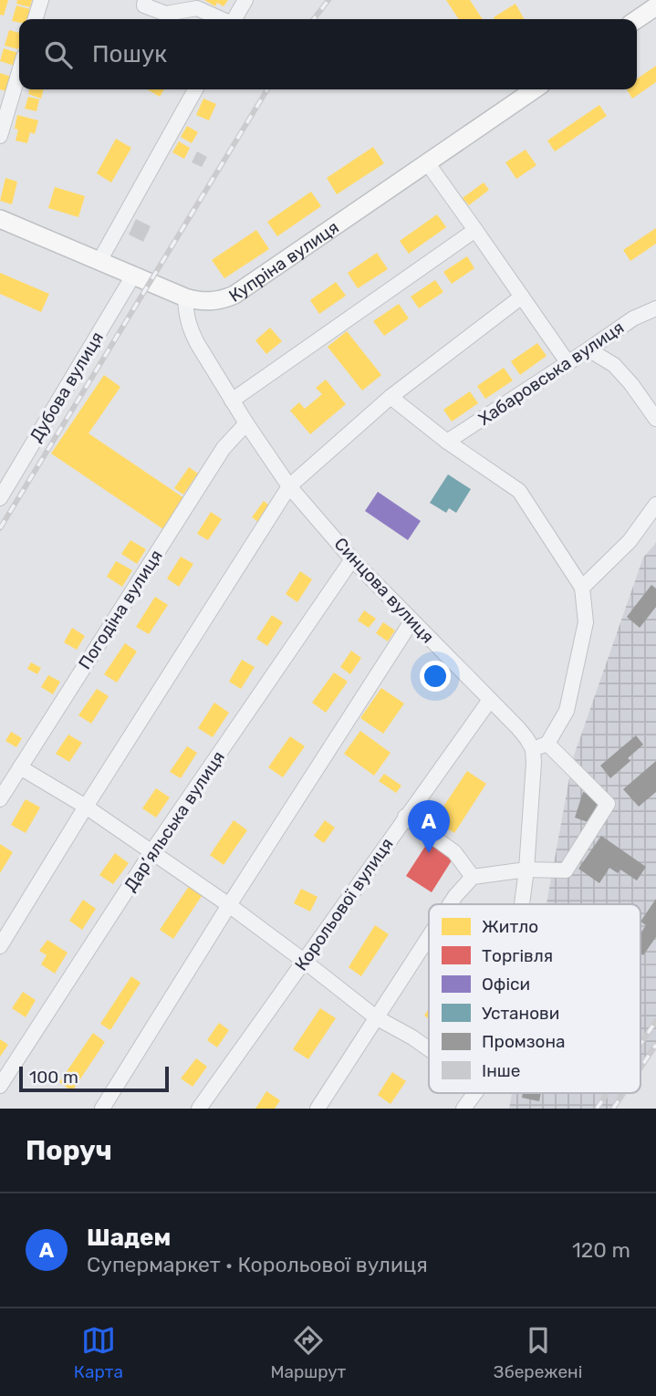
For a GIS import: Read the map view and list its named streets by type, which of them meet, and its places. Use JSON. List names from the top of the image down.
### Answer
{
  "streets": {
    "main road": ["Купріна вулиця"],
    "street": [
      "Хабаровська вулиця",
      "Дубова вулиця",
      "Синцова вулиця",
      "Погодіна вулиця",
      "Дар’яльська вулиця",
      "Корольової вулиця"
    ]
  },
  "crossings": [
    ["Купріна вулиця", "Дубова вулиця"],
    ["Купріна вулиця", "Синцова вулиця"],
    ["Синцова вулиця", "Погодіна вулиця"],
    ["Синцова вулиця", "Дар’яльська вулиця"],
    ["Синцова вулиця", "Корольової вулиця"]
  ],
  "legend": [
    "Житло",
    "Торгівля",
    "Офіси",
    "Установи",
    "Промзона",
    "Інше"
  ],
  "scale_bar": "100 m",
  "page": {
    "search": "Пошук",
    "pins": "A",
    "scale": "100 m",
    "heading": "Поруч",
    "list": [
      {
        "mark": "A",
        "name": "Шадем",
        "note": "Супермаркет · Корольової вулиця",
        "value": "120 m"
      }
    ],
    "nav": ["Карта", "Маршрут", "Збережені"]
  }
}
